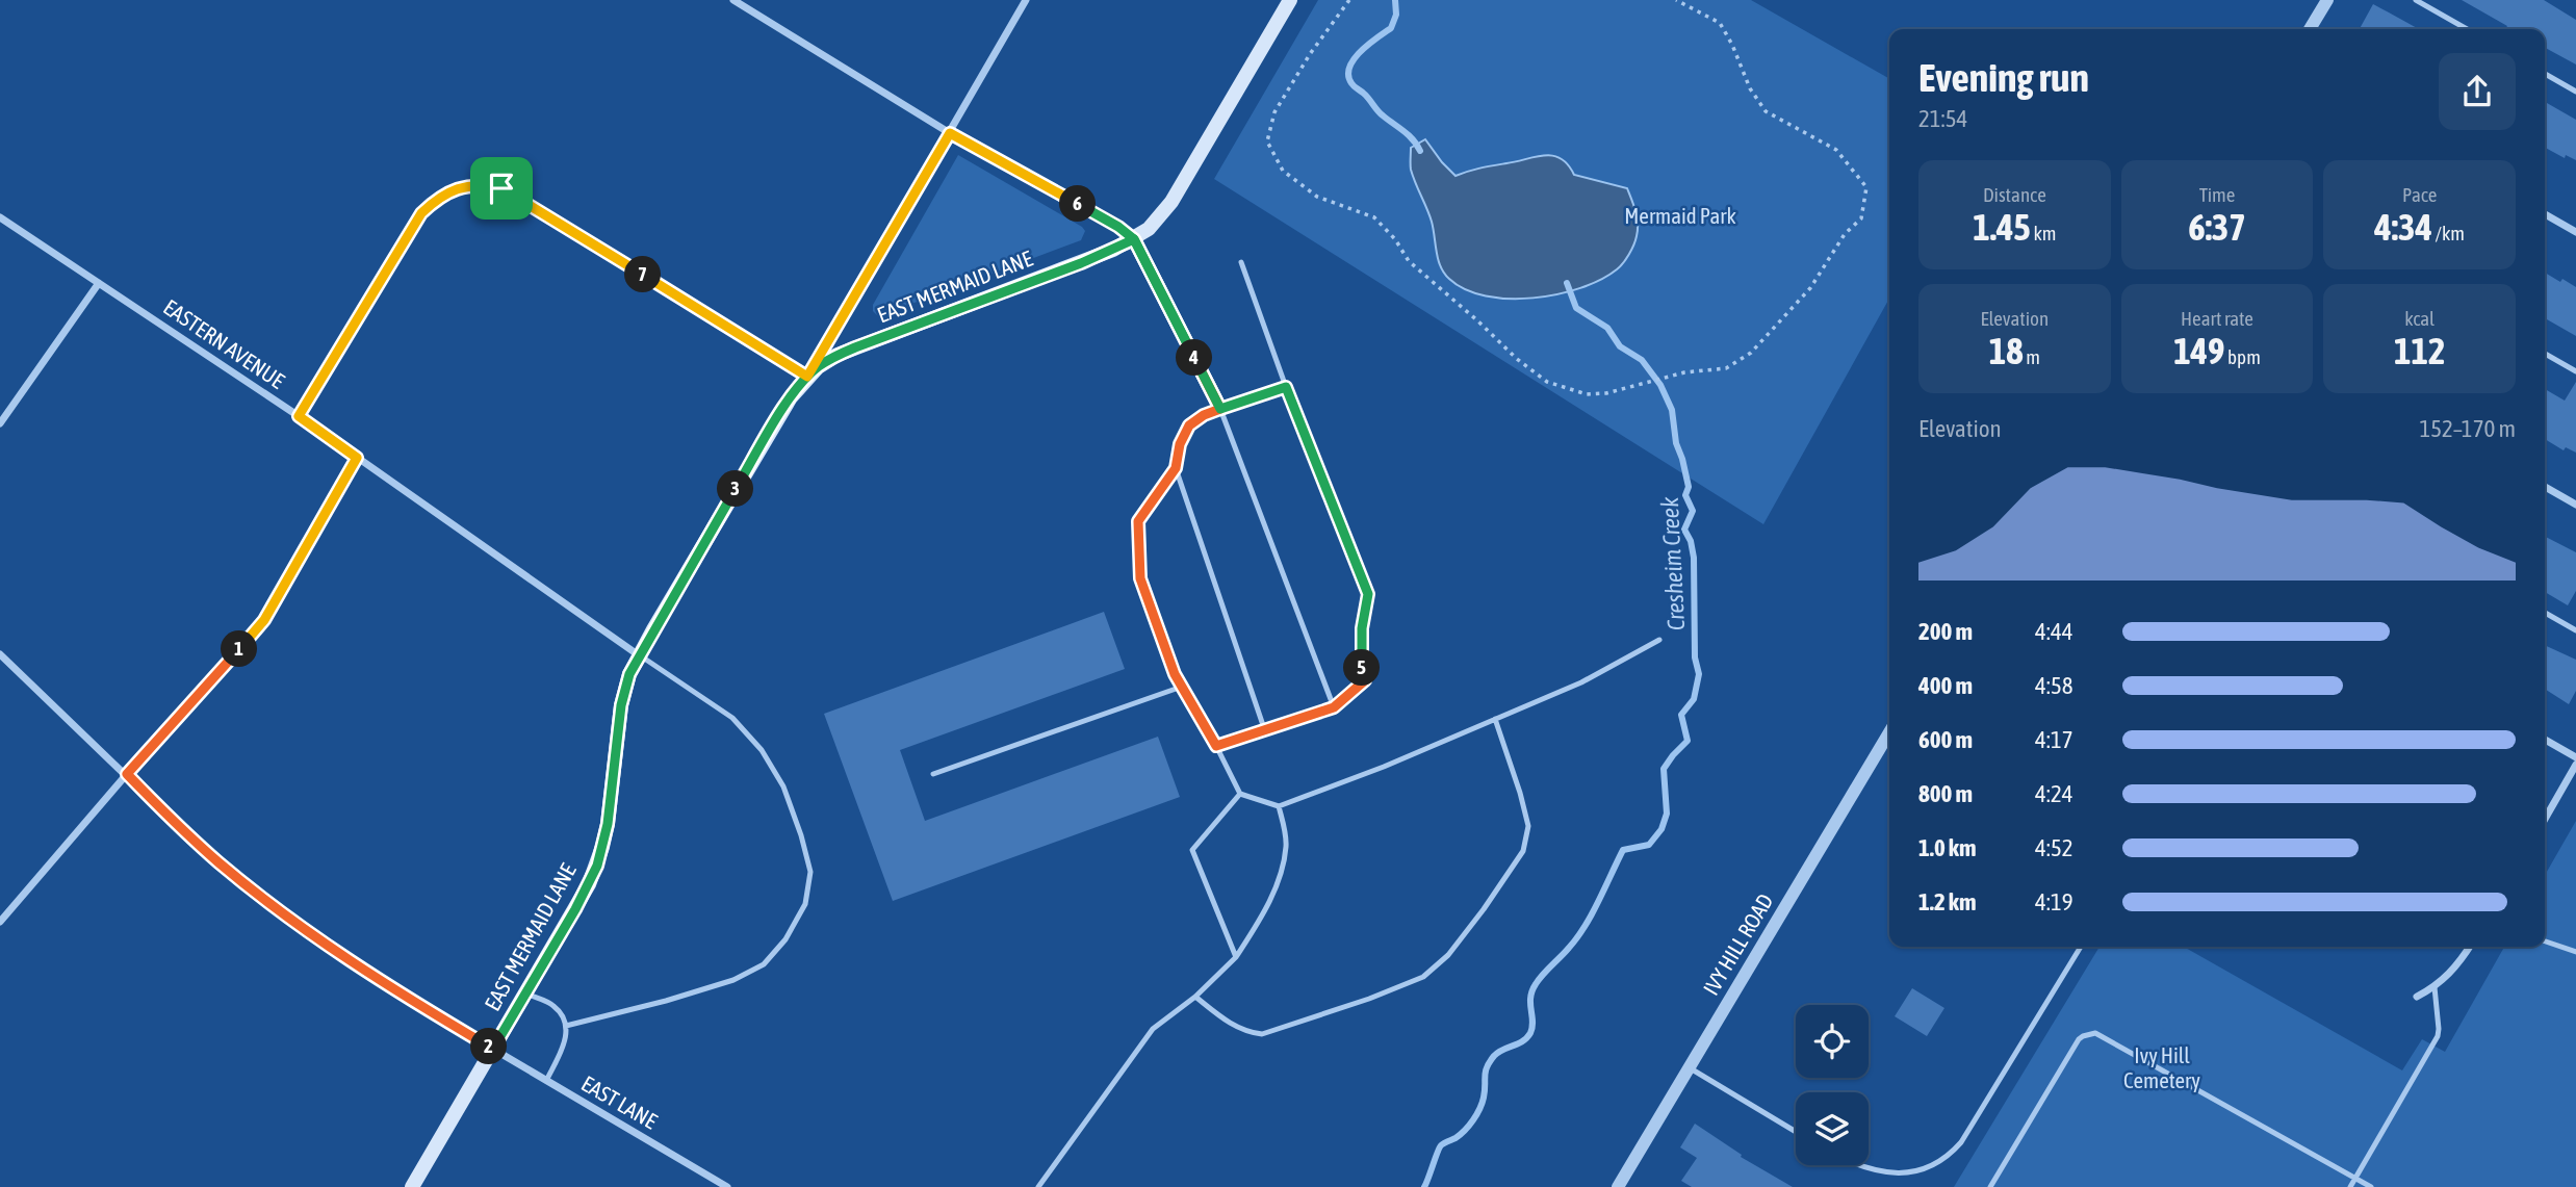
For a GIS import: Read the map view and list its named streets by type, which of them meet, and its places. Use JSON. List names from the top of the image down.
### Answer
{
  "streets": {
    "main road": ["EAST MERMAID LANE"],
    "street": ["EASTERN AVENUE", "IVY HILL ROAD", "EAST LANE"]
  },
  "crossings": [
    ["EAST MERMAID LANE", "EASTERN AVENUE"],
    ["EAST MERMAID LANE", "EAST LANE"]
  ],
  "water": ["Cresheim Creek"],
  "parks": ["Mermaid Park", "Ivy Hill Cemetery"],
  "page": {
    "heading": ["Evening run", "21:54"],
    "stats": [
      ["Distance", "1.45 km"],
      ["Time", "6:37"],
      ["Pace", "4:34 /km"],
      ["Elevation", "18 m"],
      ["Heart rate", "149 bpm"],
      ["kcal", "112"]
    ],
    "pins": [
      "6",
      "7",
      "4",
      "3",
      "1",
      "5",
      "2"
    ],
    "chart": ["Elevation", "152–170 m"],
    "list": [
      {
        "name": "200 m",
        "note": "4:44"
      },
      {
        "name": "400 m",
        "note": "4:58"
      },
      {
        "name": "600 m",
        "note": "4:17"
      },
      {
        "name": "800 m",
        "note": "4:24"
      },
      {
        "name": "1.0 km",
        "note": "4:52"
      },
      {
        "name": "1.2 km",
        "note": "4:19"
      }
    ]
  }
}
